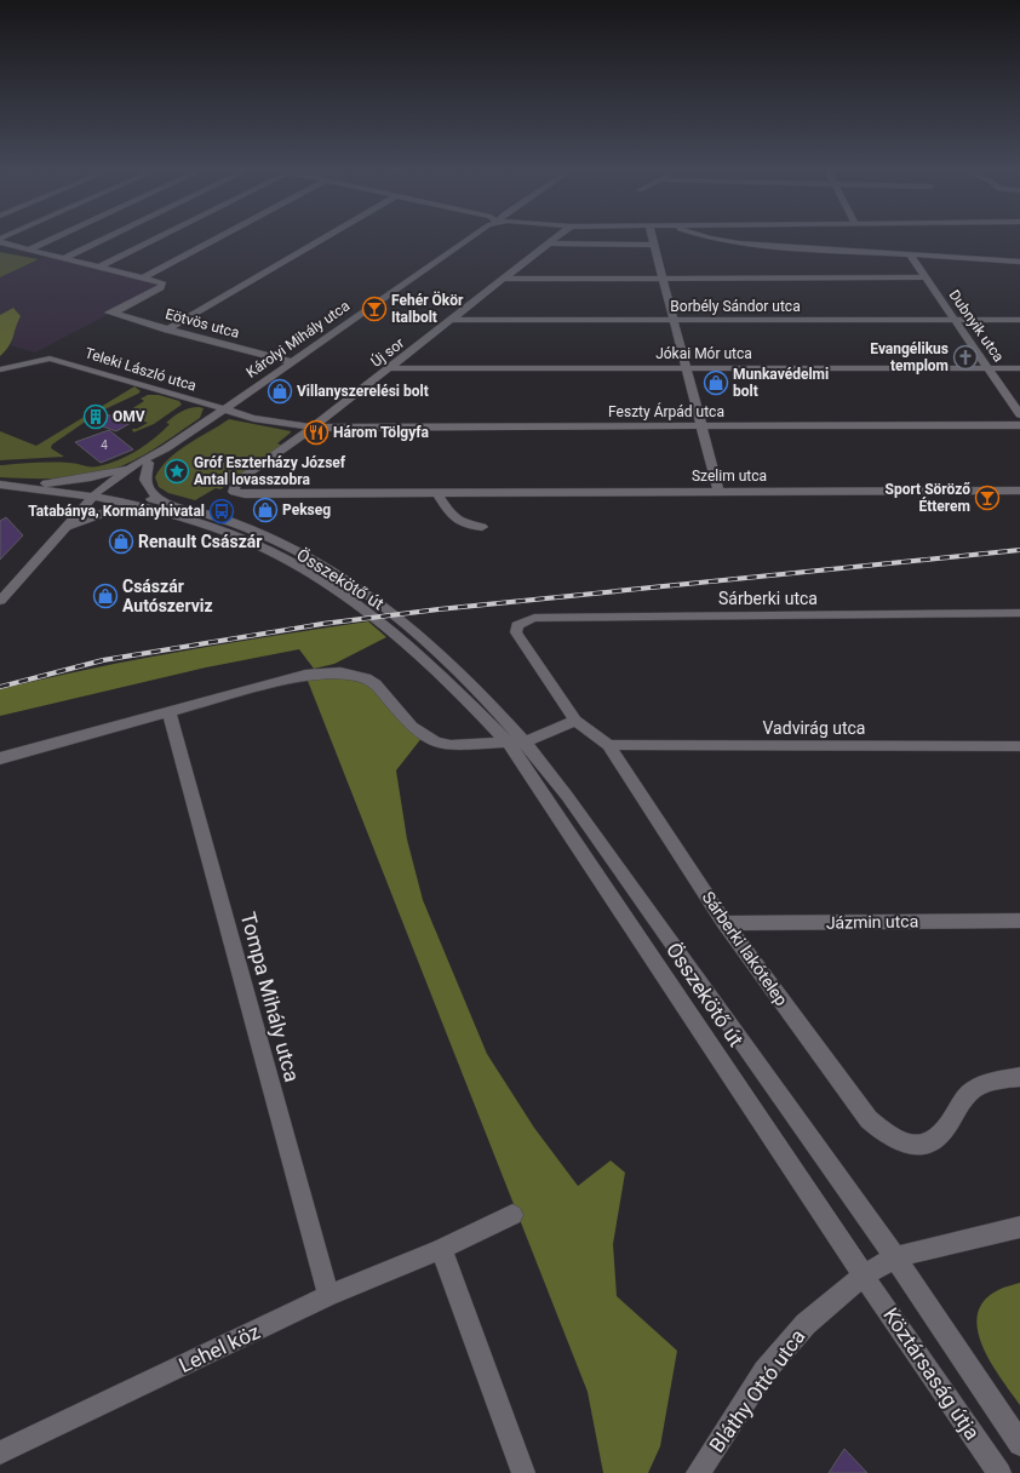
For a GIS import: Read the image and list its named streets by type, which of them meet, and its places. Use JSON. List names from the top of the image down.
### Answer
{
  "streets": {
    "street": [
      "Borbély Sándor utca",
      "Eötvös utca",
      "Dubnyik utca",
      "Károlyi Mihály utca",
      "Új sor",
      "Jókai Mór utca",
      "Teleki László utca",
      "Feszty Árpád utca",
      "Szelim utca",
      "Összekötő út",
      "Sárberki utca",
      "Vadvirág utca",
      "Jázmin utca",
      "Sárberki lakótelep",
      "Tompa Mihály utca",
      "Lehel köz",
      "Köztársaság útja",
      "Bláthy Ottó utca"
    ]
  },
  "crossings": [
    ["Borbély Sándor utca", "Dubnyik utca"],
    ["Borbély Sándor utca", "Új sor"],
    ["Eötvös utca", "Károlyi Mihály utca"],
    ["Dubnyik utca", "Jókai Mór utca"],
    ["Károlyi Mihály utca", "Teleki László utca"],
    ["Károlyi Mihály utca", "Összekötő út"],
    ["Új sor", "Jókai Mór utca"],
    ["Új sor", "Teleki László utca"],
    ["Új sor", "Feszty Árpád utca"],
    ["Új sor", "Szelim utca"],
    ["Teleki László utca", "Feszty Árpád utca"],
    ["Összekötő út", "Köztársaság útja"],
    ["Összekötő út", "Bláthy Ottó utca"],
    ["Sárberki utca", "Sárberki lakótelep"],
    ["Vadvirág utca", "Sárberki lakótelep"],
    ["Jázmin utca", "Sárberki lakótelep"],
    ["Tompa Mihály utca", "Lehel köz"],
    ["Köztársaság útja", "Bláthy Ottó utca"]
  ],
  "places": {
    "bar": ["Fehér Ökör Italbolt", "Sport Söröző Étterem"],
    "church": ["Evangélikus templom"],
    "shop": [
      "Munkavédelmi bolt",
      "Villanyszerelési bolt",
      "Pekseg",
      "Renault Császár",
      "Császár Autószerviz"
    ],
    "building": ["OMV"],
    "restaurant": ["Három Tölgyfa"],
    "place": ["Gróf Eszterházy József Antal lovasszobra"],
    "bus stop": ["Tatabánya, Kormányhivatal"]
  },
  "house_numbers": ["4"]
}
